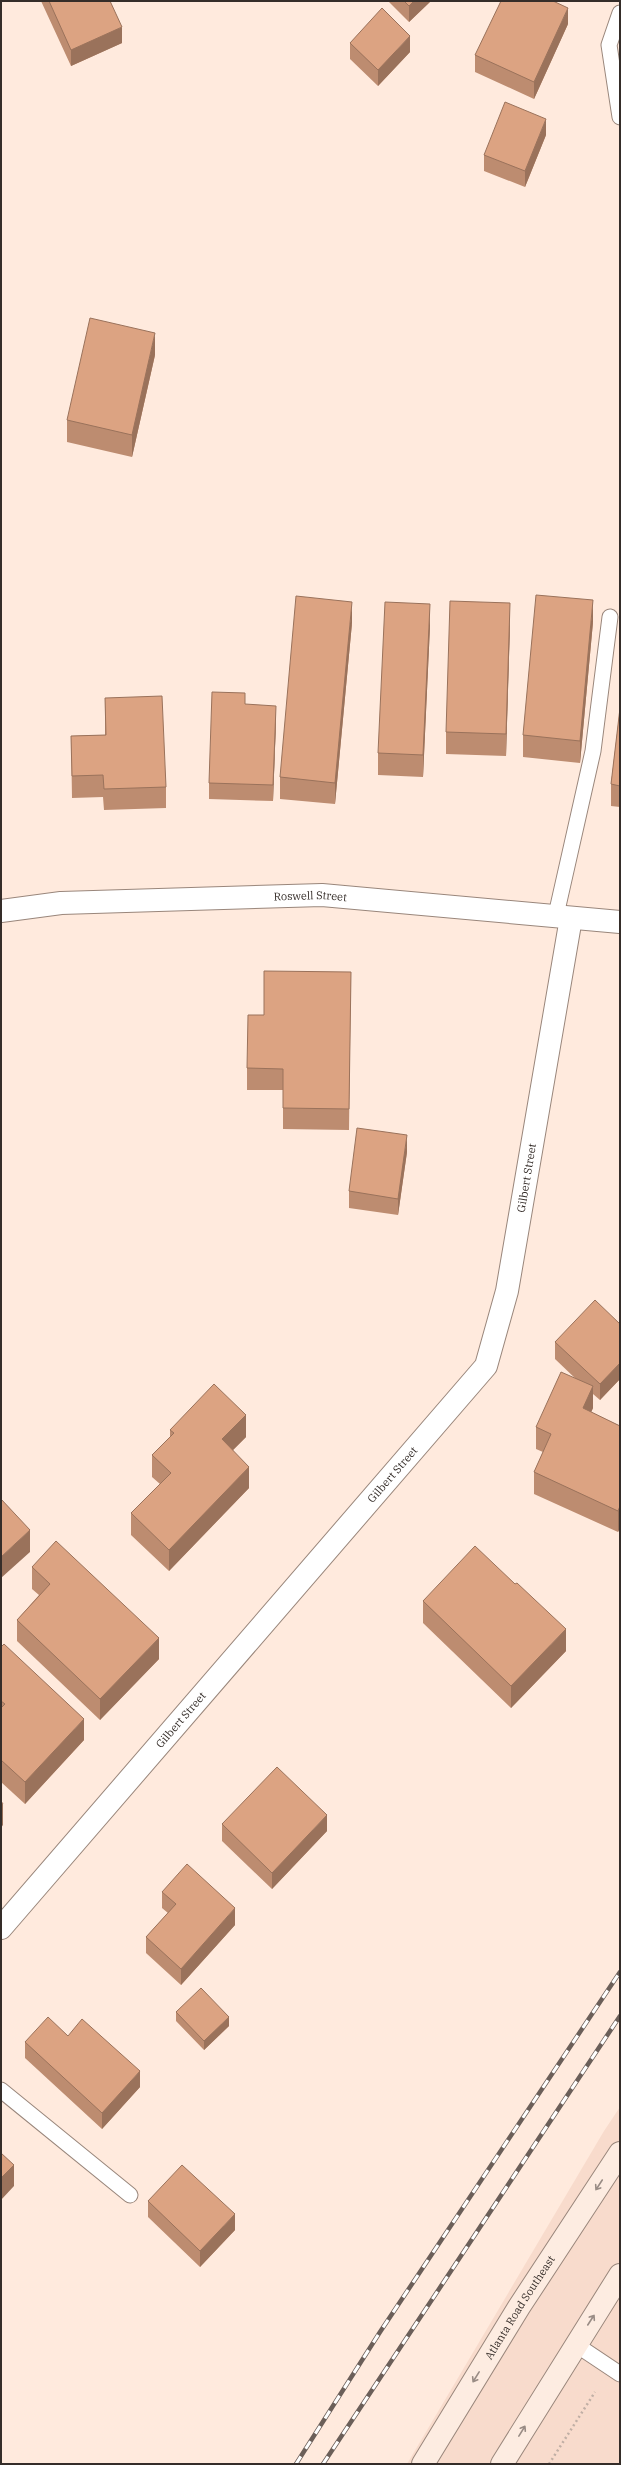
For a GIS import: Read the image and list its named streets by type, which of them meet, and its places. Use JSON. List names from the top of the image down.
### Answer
{
  "streets": {
    "main road": ["Atlanta Road Southeast"],
    "street": ["Roswell Street", "Gilbert Street"]
  },
  "crossings": [
    ["Roswell Street", "Gilbert Street"]
  ]
}
